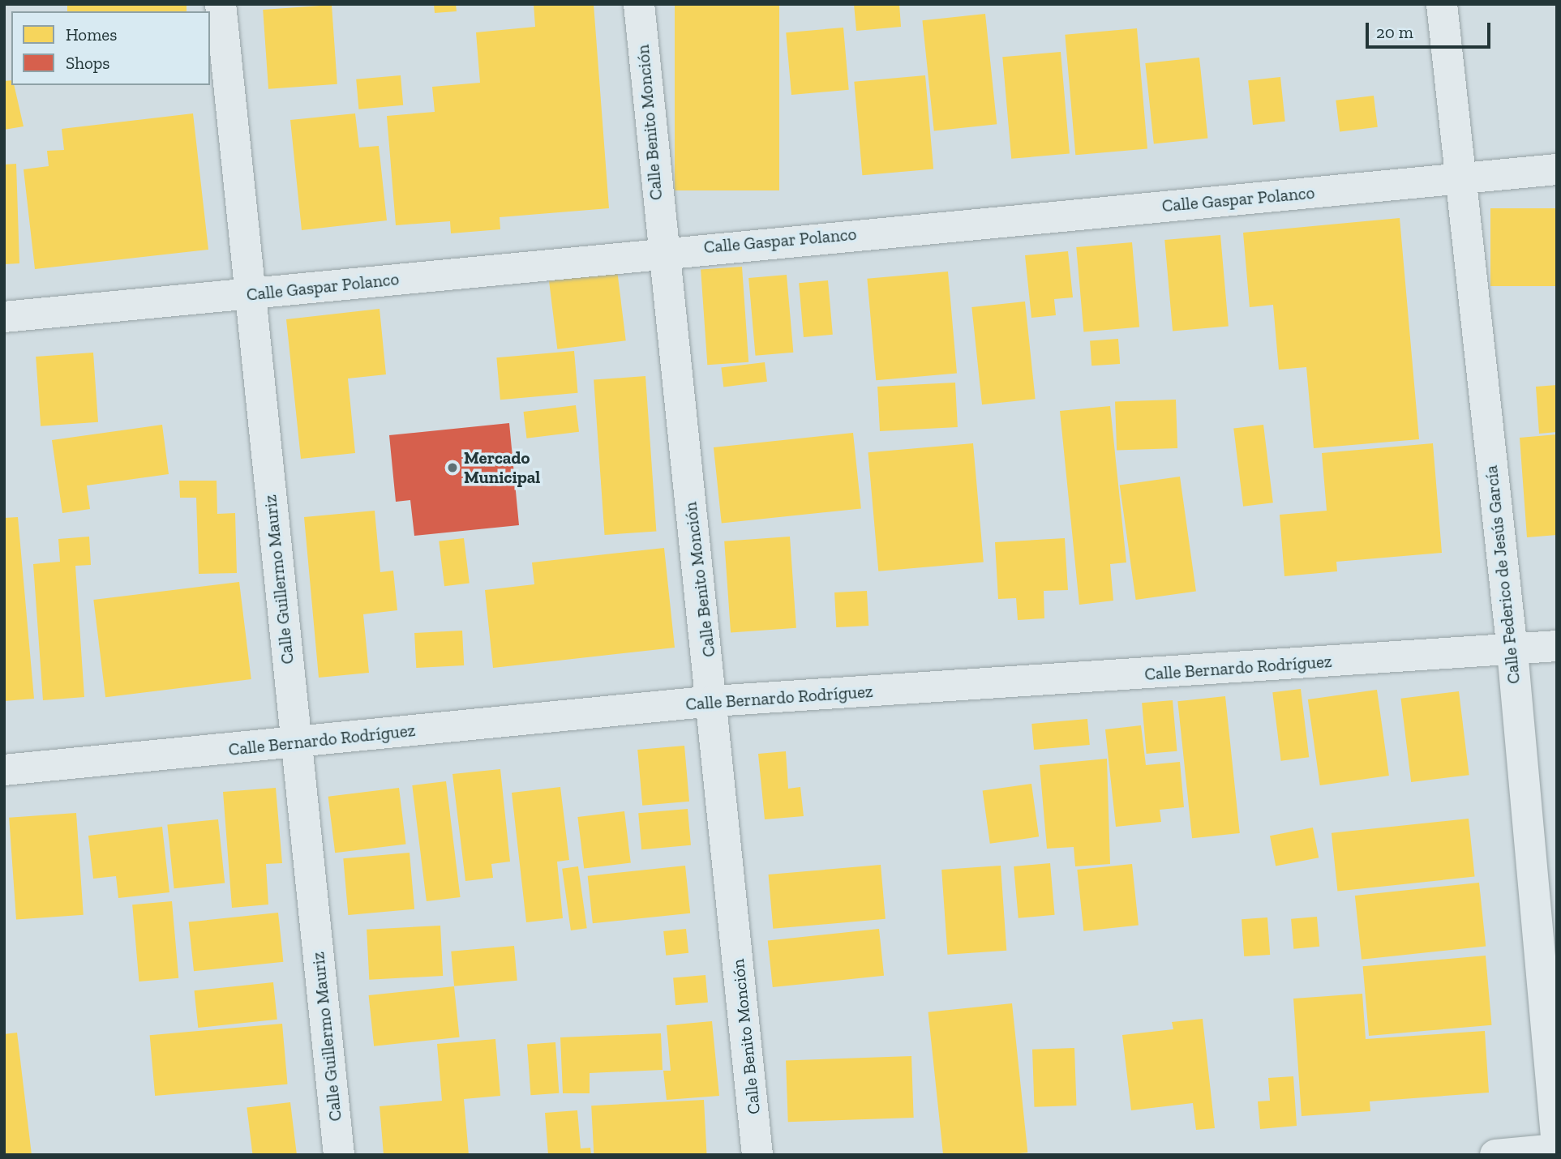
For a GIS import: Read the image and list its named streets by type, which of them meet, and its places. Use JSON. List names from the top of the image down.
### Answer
{
  "streets": {
    "street": [
      "Calle Benito Monción",
      "Calle Gaspar Polanco",
      "Calle Federico de Jesús García",
      "Calle Guillermo Mauriz",
      "Calle Bernardo Rodríguez"
    ]
  },
  "crossings": [
    ["Calle Benito Monción", "Calle Gaspar Polanco"],
    ["Calle Benito Monción", "Calle Bernardo Rodríguez"],
    ["Calle Gaspar Polanco", "Calle Federico de Jesús García"],
    ["Calle Gaspar Polanco", "Calle Guillermo Mauriz"],
    ["Calle Federico de Jesús García", "Calle Bernardo Rodríguez"],
    ["Calle Guillermo Mauriz", "Calle Bernardo Rodríguez"]
  ],
  "places": ["Mercado Municipal"],
  "legend": ["Homes", "Shops"],
  "scale_bar": "20 m"
}
